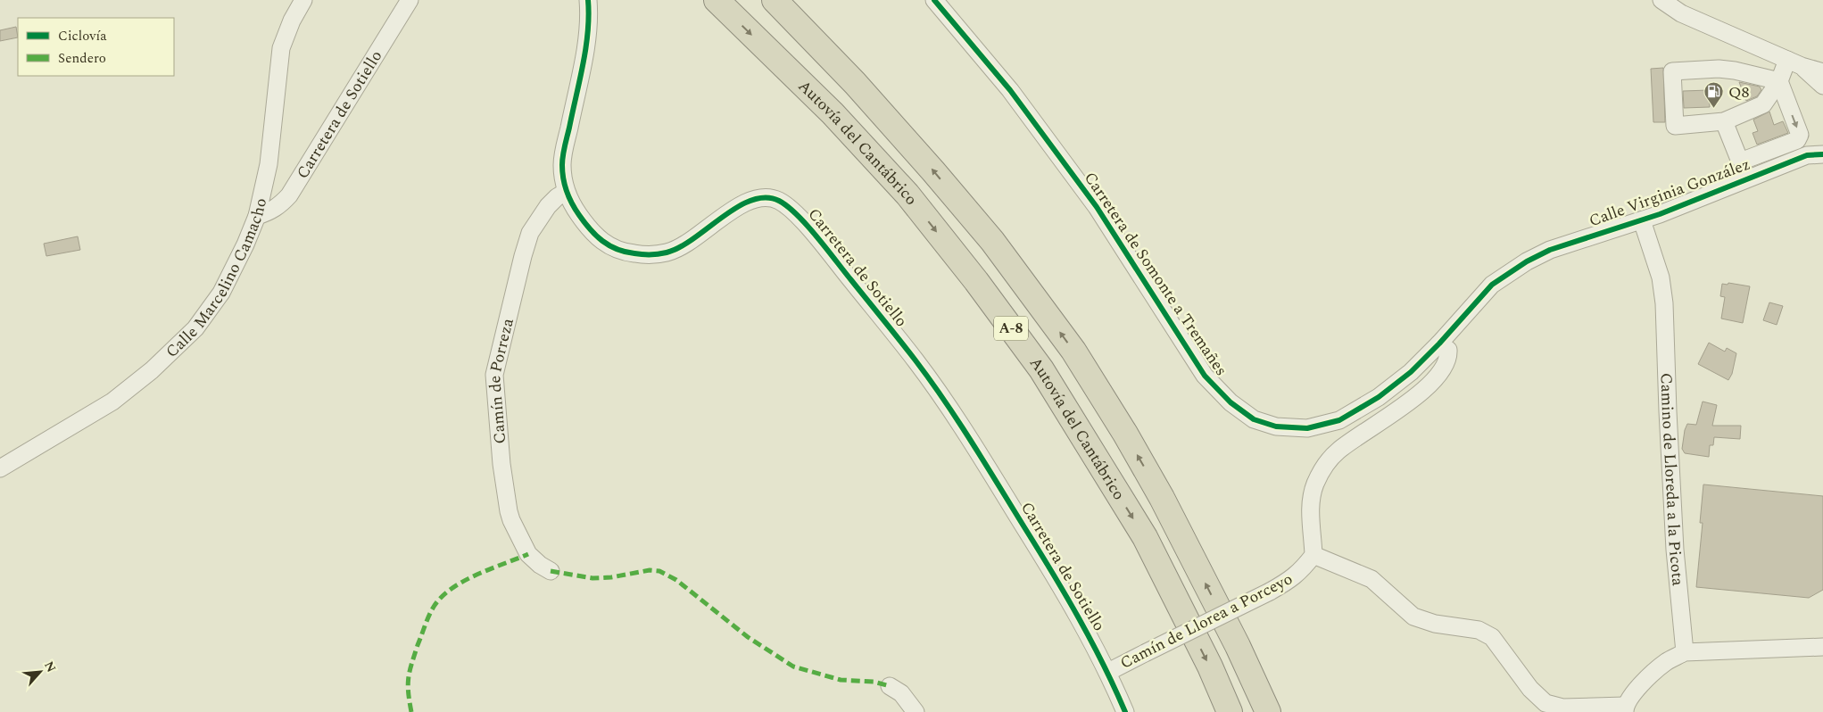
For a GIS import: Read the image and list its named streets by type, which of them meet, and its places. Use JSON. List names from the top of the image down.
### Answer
{
  "streets": {
    "highway": ["Autovía del Cantábrico", "A-8"],
    "street": [
      "Carretera de Sotiello",
      "Calle Virginia González",
      "Carretera de Somonte a Tremañes",
      "Calle Marcelino Camacho",
      "Camín de Porreza",
      "Camino de Lloreda a la Picota",
      "Camín de Llorea a Porceyo"
    ]
  },
  "crossings": [
    ["Carretera de Sotiello", "Calle Marcelino Camacho"],
    ["Carretera de Sotiello", "Camín de Porreza"],
    ["Carretera de Sotiello", "Camín de Llorea a Porceyo"],
    ["Calle Virginia González", "Carretera de Somonte a Tremañes"],
    ["Calle Virginia González", "Camino de Lloreda a la Picota"]
  ],
  "places": {
    "fuel station": ["Q8"]
  },
  "legend": ["Ciclovía", "Sendero"],
  "north": "top right"
}
